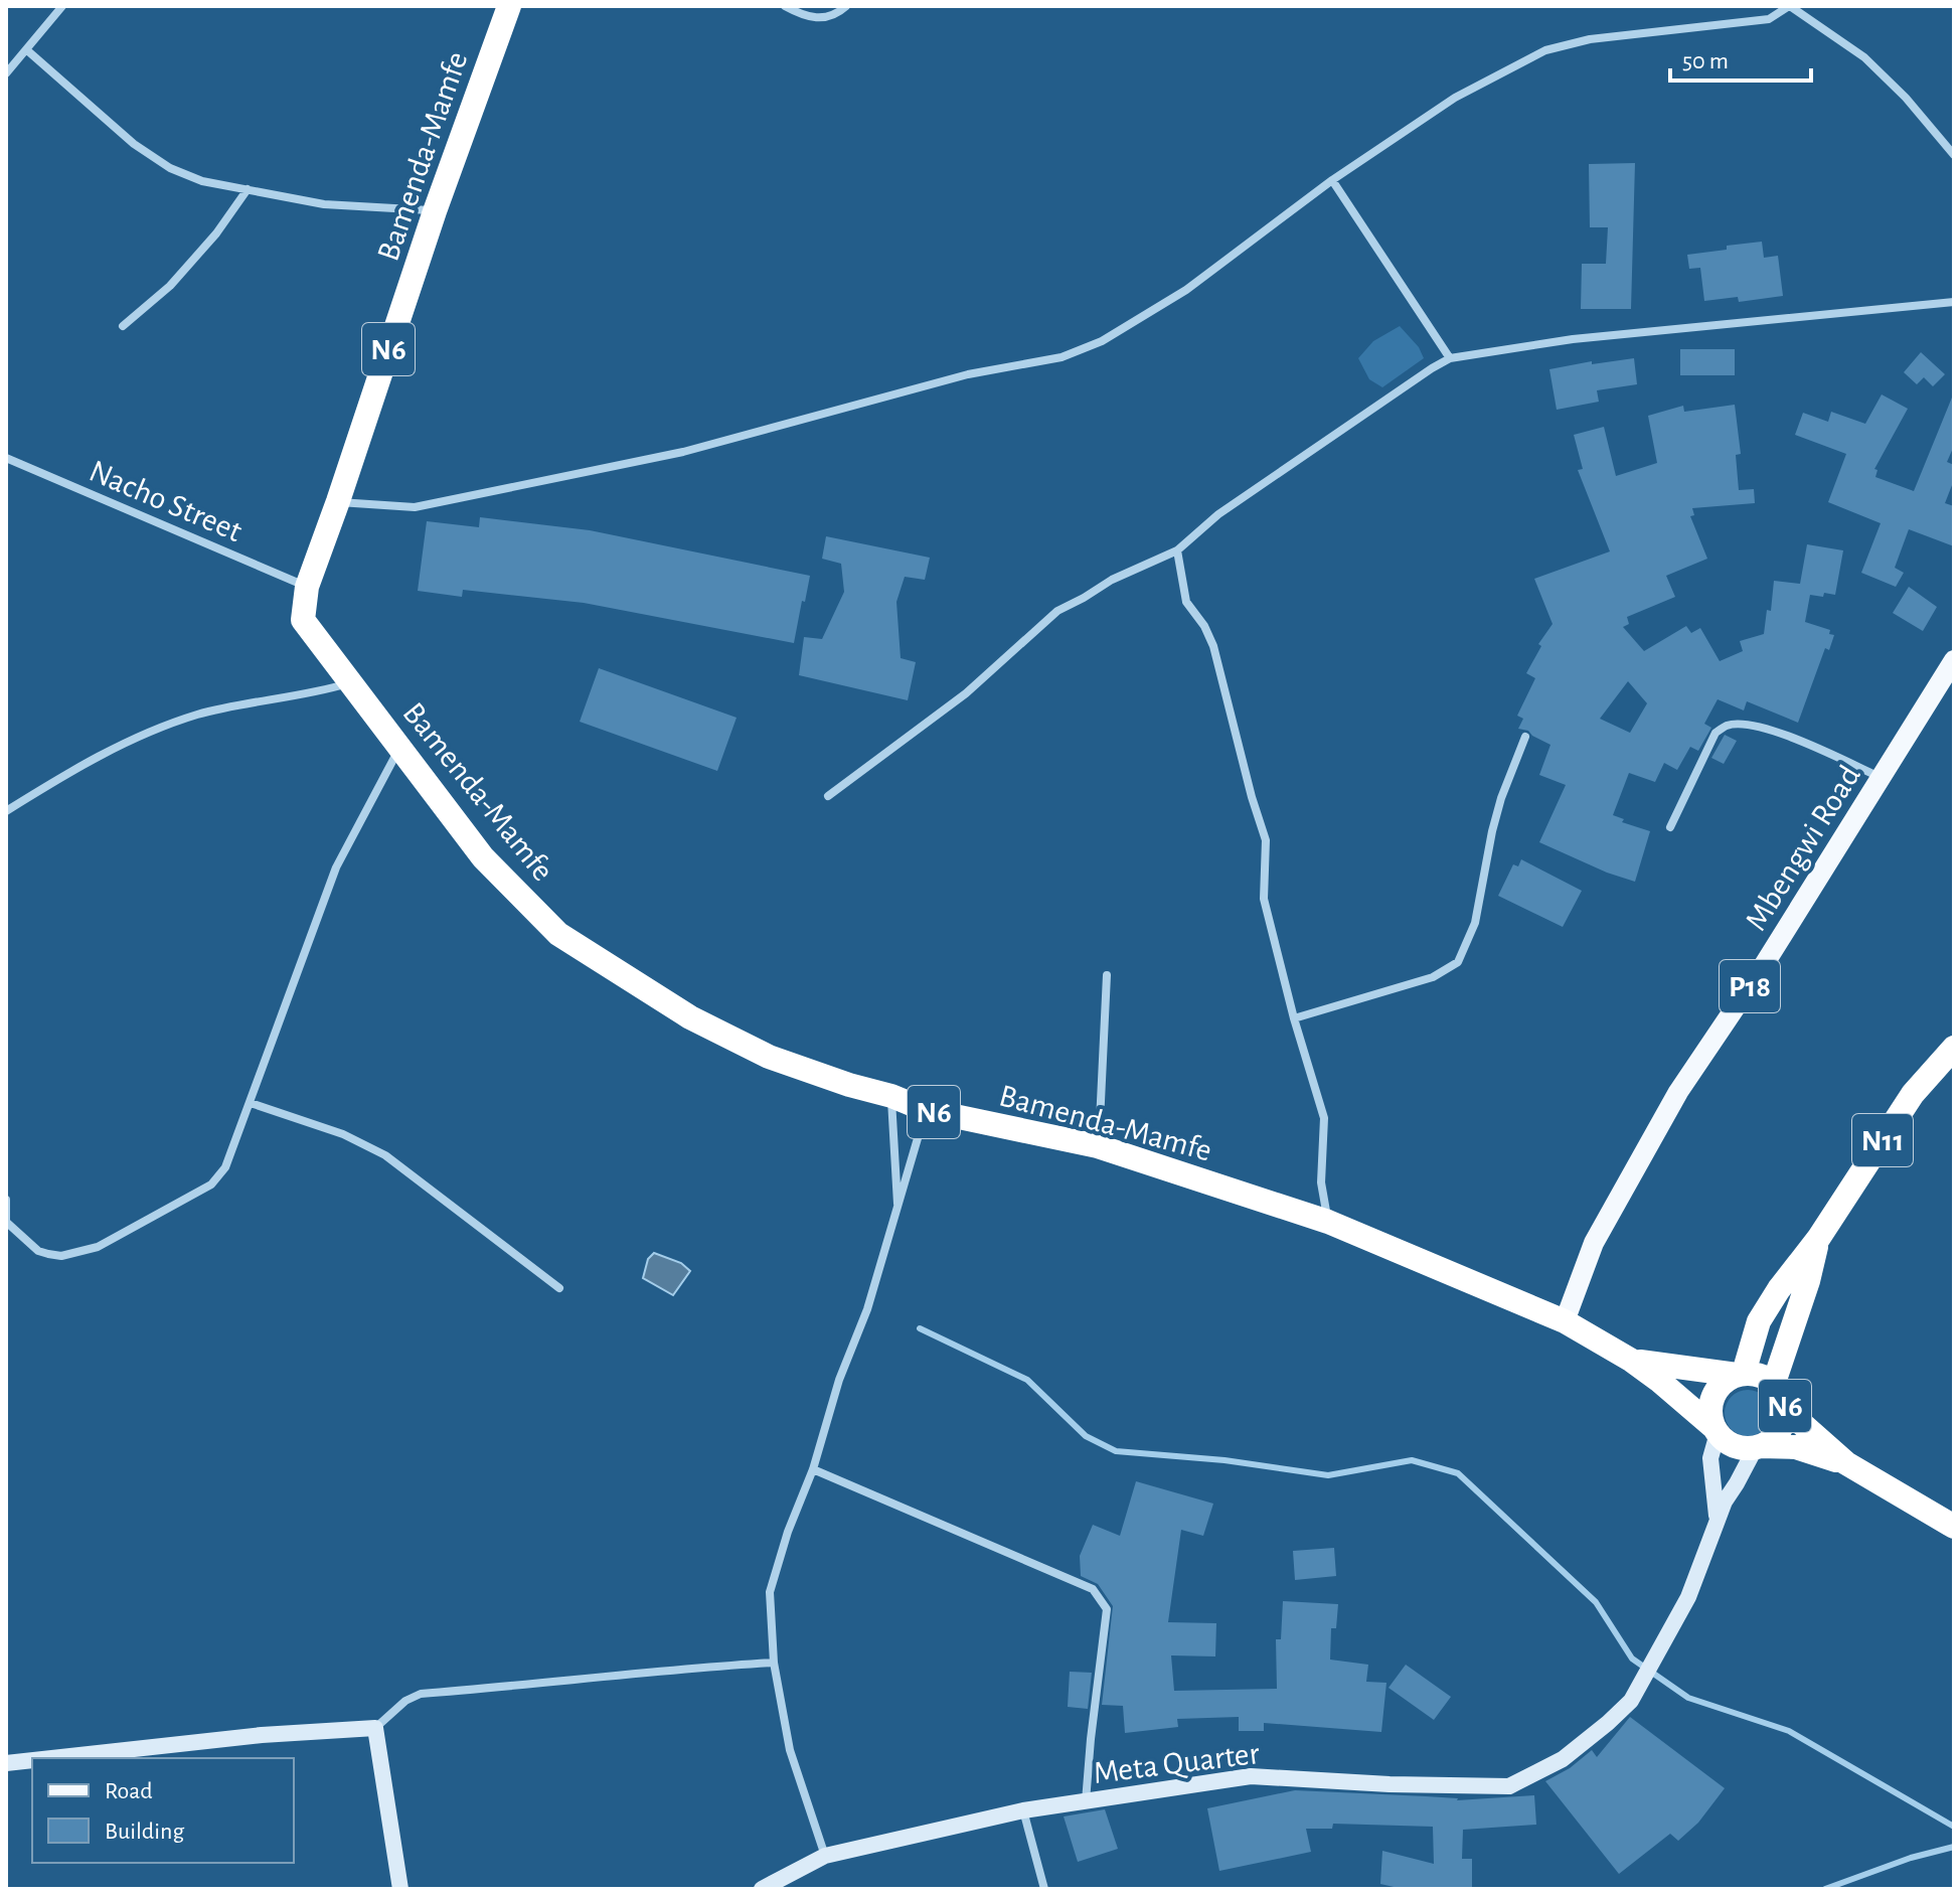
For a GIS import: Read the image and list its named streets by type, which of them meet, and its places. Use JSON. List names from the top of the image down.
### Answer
{
  "streets": {
    "highway": ["Bamenda-Mamfe", "N6", "N11"],
    "main road": ["Mbengwi Road", "P18", "Meta Quarter"],
    "street": ["Nacho Street"]
  },
  "crossings": [
    ["Bamenda-Mamfe", "N6"],
    ["Bamenda-Mamfe", "Nacho Street"],
    ["Bamenda-Mamfe", "Mbengwi Road"],
    ["Bamenda-Mamfe", "N11"],
    ["Bamenda-Mamfe", "Meta Quarter"],
    ["N6", "N11"],
    ["N6", "Meta Quarter"],
    ["N11", "Meta Quarter"]
  ],
  "legend": ["Road", "Building"],
  "scale_bar": "50 m"
}
